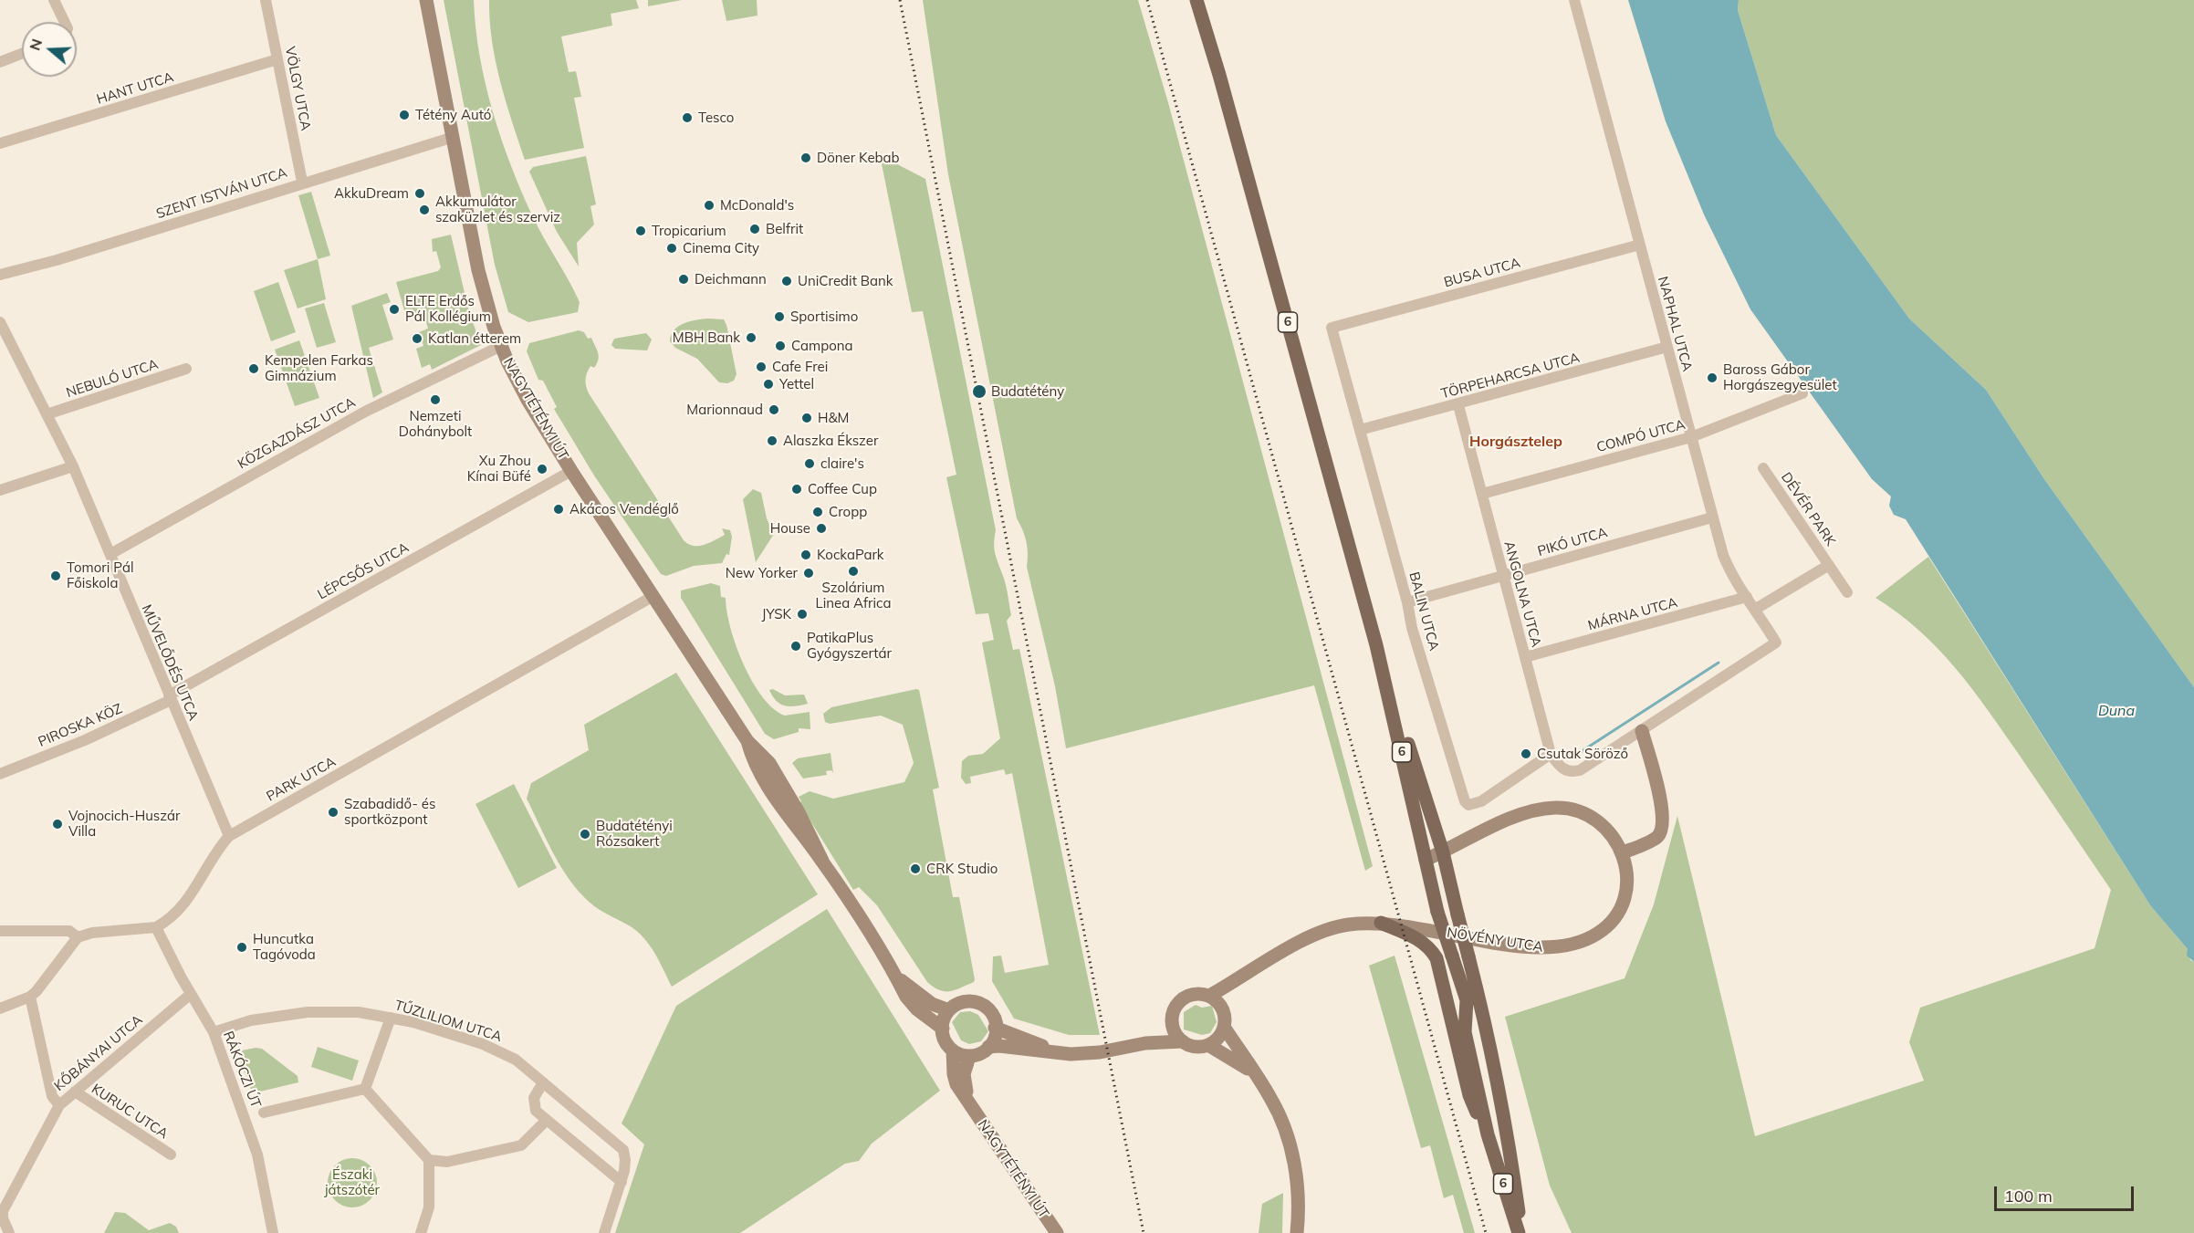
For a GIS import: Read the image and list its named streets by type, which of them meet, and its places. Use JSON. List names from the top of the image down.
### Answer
{
  "streets": {
    "main road": ["6", "NAGYTÉTÉNYI ÚT", "NÖVÉNY UTCA"],
    "street": [
      "HANT UTCA",
      "VÖLGY UTCA",
      "SZENT ISTVÁN UTCA",
      "BUSA UTCA",
      "NAPHAL UTCA",
      "TÖRPEHARCSA UTCA",
      "NEBULÓ UTCA",
      "KÖZGAZDÁSZ UTCA",
      "COMPÓ UTCA",
      "DÉVÉR PARK",
      "PIKÓ UTCA",
      "LÉPCSŐS UTCA",
      "ANGOLNA UTCA",
      "BALIN UTCA",
      "MÁRNA UTCA",
      "MŰVELŐDÉS UTCA",
      "PIROSKA KÖZ",
      "PARK UTCA",
      "TŰZLILIOM UTCA",
      "KŐBÁNYAI UTCA",
      "RÁKÓCZI ÚT",
      "KURUC UTCA"
    ]
  },
  "crossings": [
    ["HANT UTCA", "VÖLGY UTCA"],
    ["VÖLGY UTCA", "SZENT ISTVÁN UTCA"],
    ["SZENT ISTVÁN UTCA", "NAGYTÉTÉNYI ÚT"],
    ["BUSA UTCA", "NAPHAL UTCA"],
    ["BUSA UTCA", "BALIN UTCA"],
    ["6", "NÖVÉNY UTCA"],
    ["NAPHAL UTCA", "TÖRPEHARCSA UTCA"],
    ["NAPHAL UTCA", "COMPÓ UTCA"],
    ["NAPHAL UTCA", "DÉVÉR PARK"],
    ["NAPHAL UTCA", "PIKÓ UTCA"],
    ["NAPHAL UTCA", "MÁRNA UTCA"],
    ["TÖRPEHARCSA UTCA", "ANGOLNA UTCA"],
    ["TÖRPEHARCSA UTCA", "BALIN UTCA"],
    ["NEBULÓ UTCA", "MŰVELŐDÉS UTCA"],
    ["NAGYTÉTÉNYI ÚT", "KÖZGAZDÁSZ UTCA"],
    ["NAGYTÉTÉNYI ÚT", "LÉPCSŐS UTCA"],
    ["NAGYTÉTÉNYI ÚT", "PARK UTCA"],
    ["NAGYTÉTÉNYI ÚT", "NÖVÉNY UTCA"],
    ["KÖZGAZDÁSZ UTCA", "MŰVELŐDÉS UTCA"],
    ["COMPÓ UTCA", "ANGOLNA UTCA"],
    ["PIKÓ UTCA", "ANGOLNA UTCA"],
    ["PIKÓ UTCA", "BALIN UTCA"],
    ["LÉPCSŐS UTCA", "MŰVELŐDÉS UTCA"],
    ["LÉPCSŐS UTCA", "PIROSKA KÖZ"],
    ["ANGOLNA UTCA", "BALIN UTCA"],
    ["ANGOLNA UTCA", "MÁRNA UTCA"],
    ["MŰVELŐDÉS UTCA", "PIROSKA KÖZ"],
    ["MŰVELŐDÉS UTCA", "PARK UTCA"],
    ["PARK UTCA", "RÁKÓCZI ÚT"],
    ["TŰZLILIOM UTCA", "RÁKÓCZI ÚT"],
    ["KŐBÁNYAI UTCA", "RÁKÓCZI ÚT"],
    ["KŐBÁNYAI UTCA", "KURUC UTCA"]
  ],
  "districts": ["Horgásztelep"],
  "water": ["Duna"],
  "parks": ["Északi játszótér"],
  "places": [
    "Tétény Autó",
    "Tesco",
    "Döner Kebab",
    "AkkuDream",
    "McDonald's",
    "Akkumulátor szaküzlet és szerviz",
    "Belfrit",
    "Tropicarium",
    "Cinema City",
    "Deichmann",
    "UniCredit Bank",
    "ELTE Erdős Pál Kollégium",
    "Sportisimo",
    "MBH Bank",
    "Katlan étterem",
    "Campona",
    "Cafe Frei",
    "Kempelen Farkas Gimnázium",
    "Baross Gábor Horgászegyesület",
    "Yettel",
    "Budatétény",
    "Nemzeti Dohánybolt",
    "Marionnaud",
    "H&M",
    "Alaszka Ékszer",
    "claire's",
    "Xu Zhou Kínai Büfé",
    "Coffee Cup",
    "Akácos Vendéglő",
    "Cropp",
    "House",
    "KockaPark",
    "Szolárium Linea Africa",
    "New Yorker",
    "Tomori Pál Főiskola",
    "JYSK",
    "PatikaPlus Gyógyszertár",
    "Csutak Söröző",
    "Szabadidő- és sportközpont",
    "Vojnocich-Huszár Villa",
    "Budatétényi Rózsakert",
    "CRK Studio",
    "Huncutka Tagóvoda"
  ],
  "scale_bar": "100 m",
  "north": "left"
}
